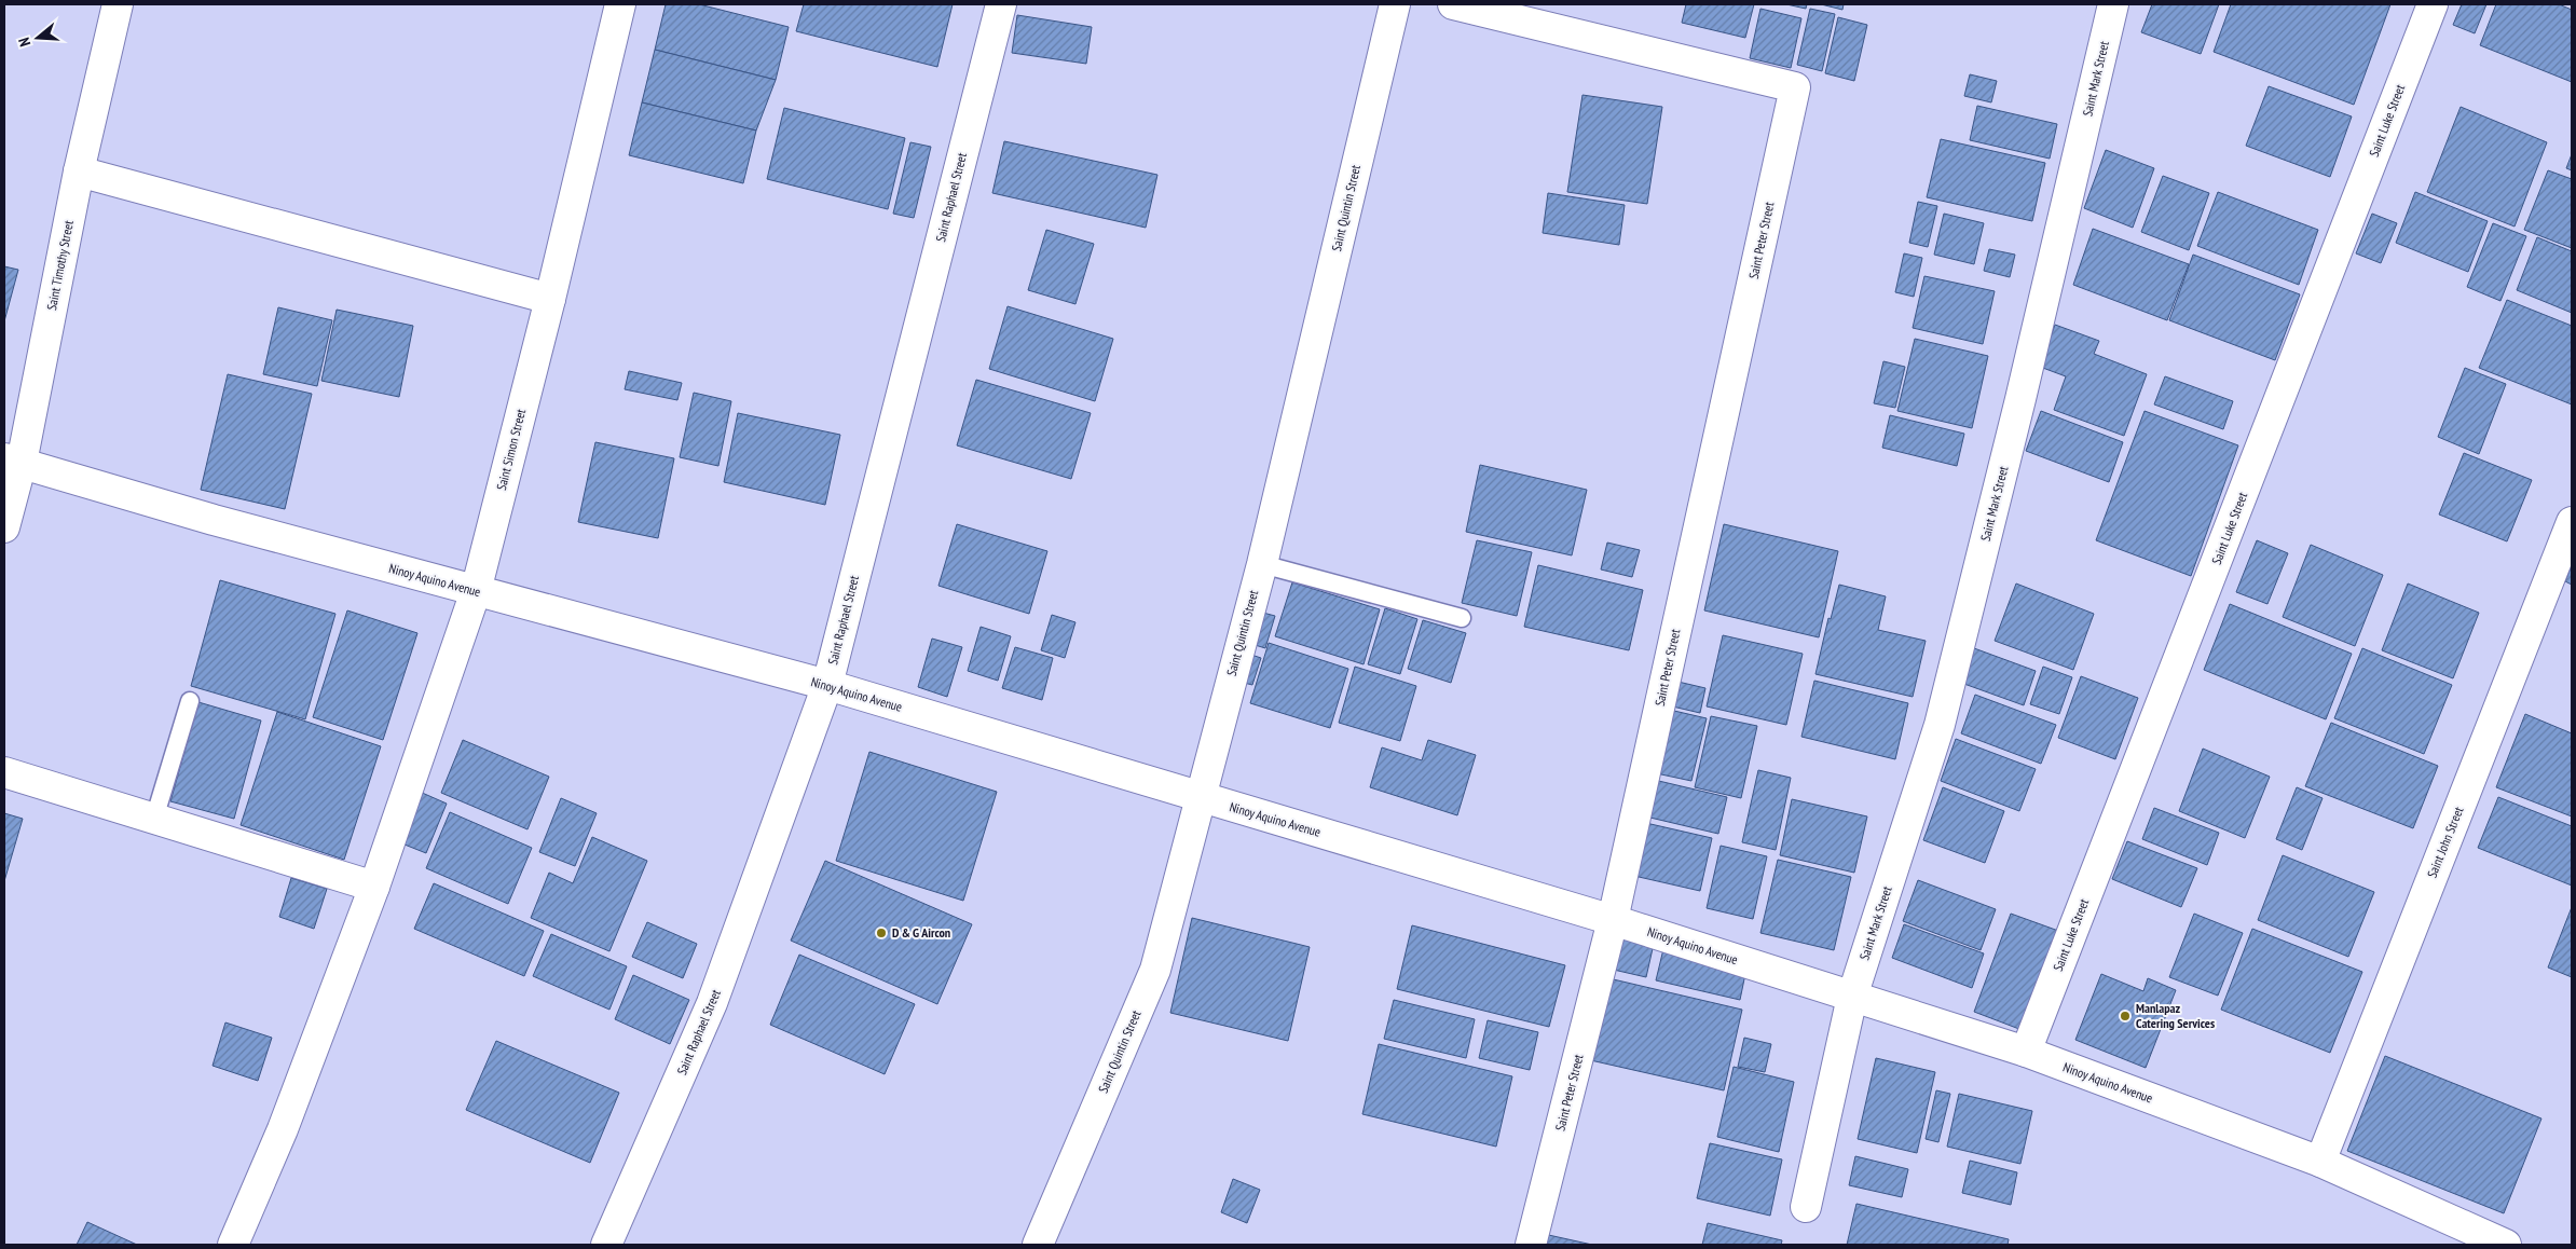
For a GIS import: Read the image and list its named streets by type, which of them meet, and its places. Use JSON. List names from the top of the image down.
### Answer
{
  "streets": {
    "street": [
      "Saint Mark Street",
      "Saint Luke Street",
      "Saint Raphael Street",
      "Saint Quintin Street",
      "Saint Peter Street",
      "Saint Timothy Street",
      "Saint Simon Street",
      "Ninoy Aquino Avenue",
      "Saint John Street"
    ]
  },
  "crossings": [
    ["Saint Mark Street", "Ninoy Aquino Avenue"],
    ["Saint Luke Street", "Ninoy Aquino Avenue"],
    ["Saint Raphael Street", "Ninoy Aquino Avenue"],
    ["Saint Quintin Street", "Ninoy Aquino Avenue"],
    ["Saint Peter Street", "Ninoy Aquino Avenue"],
    ["Saint Timothy Street", "Ninoy Aquino Avenue"],
    ["Saint Simon Street", "Ninoy Aquino Avenue"],
    ["Ninoy Aquino Avenue", "Saint John Street"]
  ],
  "places": ["D & G Aircon", "Manlapaz Catering Services"],
  "north": "left"
}
